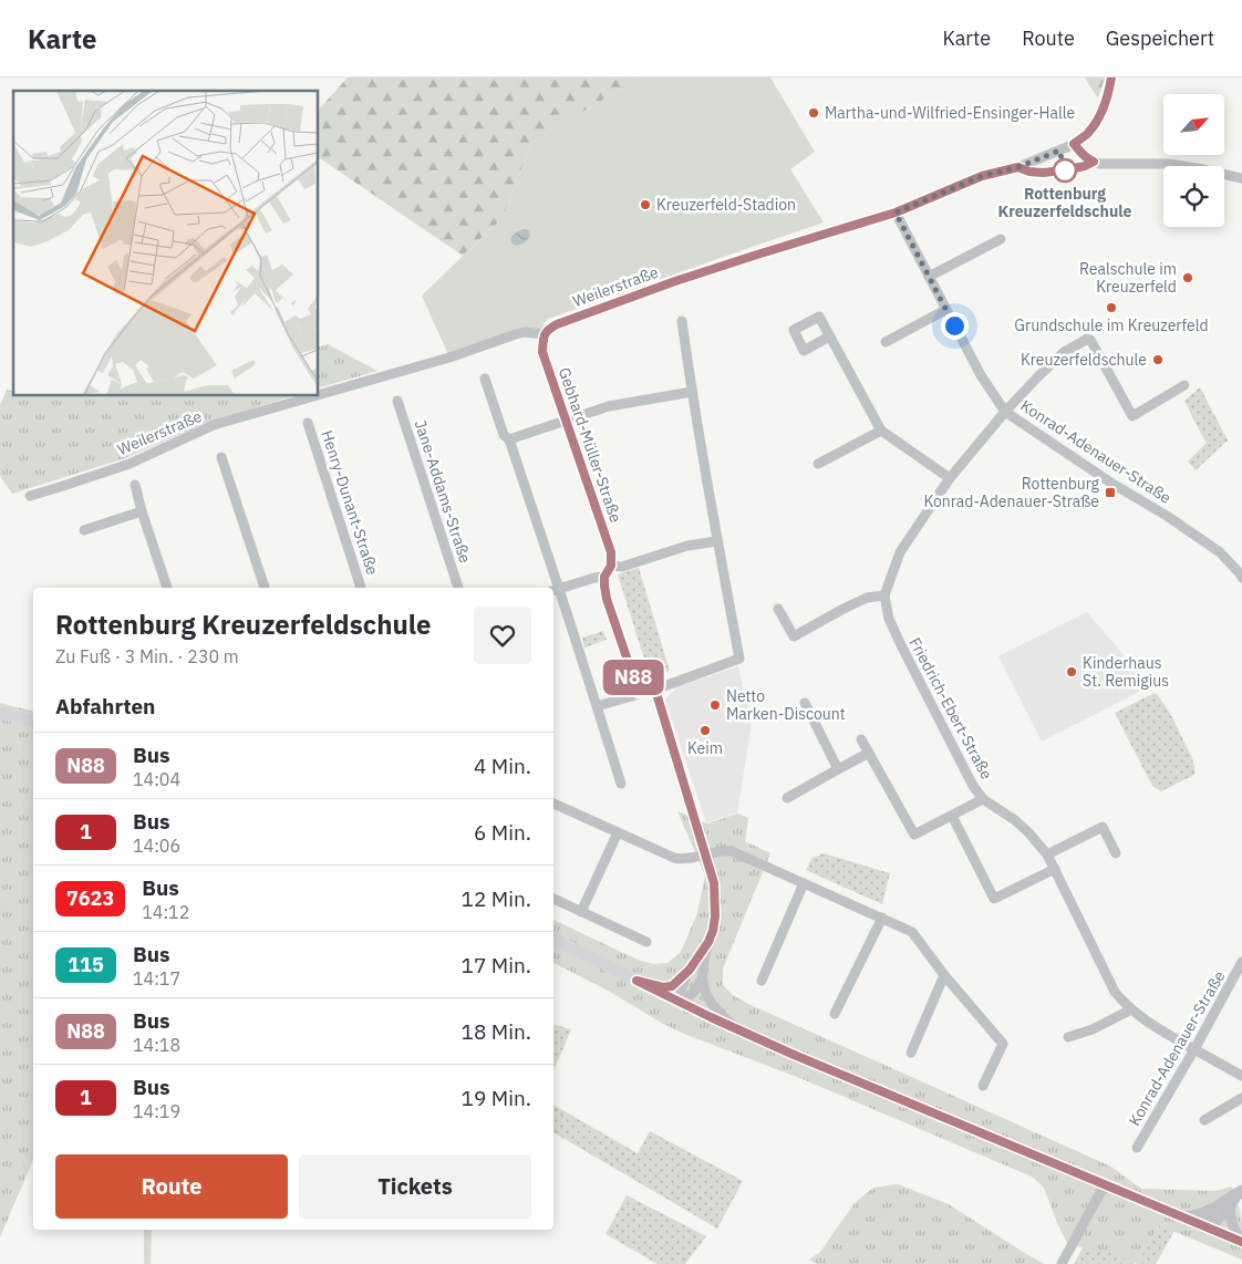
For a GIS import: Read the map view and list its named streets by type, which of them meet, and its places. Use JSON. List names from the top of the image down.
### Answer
{
  "streets": {
    "street": [
      "Weilerstraße",
      "Gebhard-Müller-Straße",
      "Konrad-Adenauer-Straße",
      "Jane-Addams-Straße",
      "Henry-Dunant-Straße",
      "Friedrich-Ebert-Straße"
    ]
  },
  "crossings": [
    ["Weilerstraße", "Gebhard-Müller-Straße"],
    ["Weilerstraße", "Konrad-Adenauer-Straße"],
    ["Konrad-Adenauer-Straße", "Friedrich-Ebert-Straße"]
  ],
  "places": {
    "other": [
      "Martha-und-Wilfried-Ensinger-Halle",
      "Rottenburg Kreuzerfeldschule",
      "Kreuzerfeld-Stadion",
      "Realschule im Kreuzerfeld",
      "Grundschule im Kreuzerfeld",
      "Kreuzerfeldschule",
      "Kinderhaus St. Remigius",
      "Netto Marken-Discount",
      "Keim"
    ],
    "transit": ["Rottenburg Konrad-Adenauer-Straße"]
  },
  "lines": ["bus line N88"],
  "north": "top right",
  "page": {
    "header": "Karte",
    "nav": ["Karte", "Route", "Gespeichert"],
    "on_map": "N88",
    "heading": [
      ["Rottenburg Kreuzerfeldschule", "Zu Fuß · 3 Min. · 230 m"],
      "Abfahrten"
    ],
    "list": [
      {
        "mark": "N88",
        "name": "Bus",
        "note": "14:04",
        "value": "4 Min."
      },
      {
        "mark": "1",
        "name": "Bus",
        "note": "14:06",
        "value": "6 Min."
      },
      {
        "mark": "7623",
        "name": "Bus",
        "note": "14:12",
        "value": "12 Min."
      },
      {
        "mark": "115",
        "name": "Bus",
        "note": "14:17",
        "value": "17 Min."
      },
      {
        "mark": "N88",
        "name": "Bus",
        "note": "14:18",
        "value": "18 Min."
      },
      {
        "mark": "1",
        "name": "Bus",
        "note": "14:19",
        "value": "19 Min."
      }
    ],
    "buttons": ["Route", "Tickets"]
  }
}
